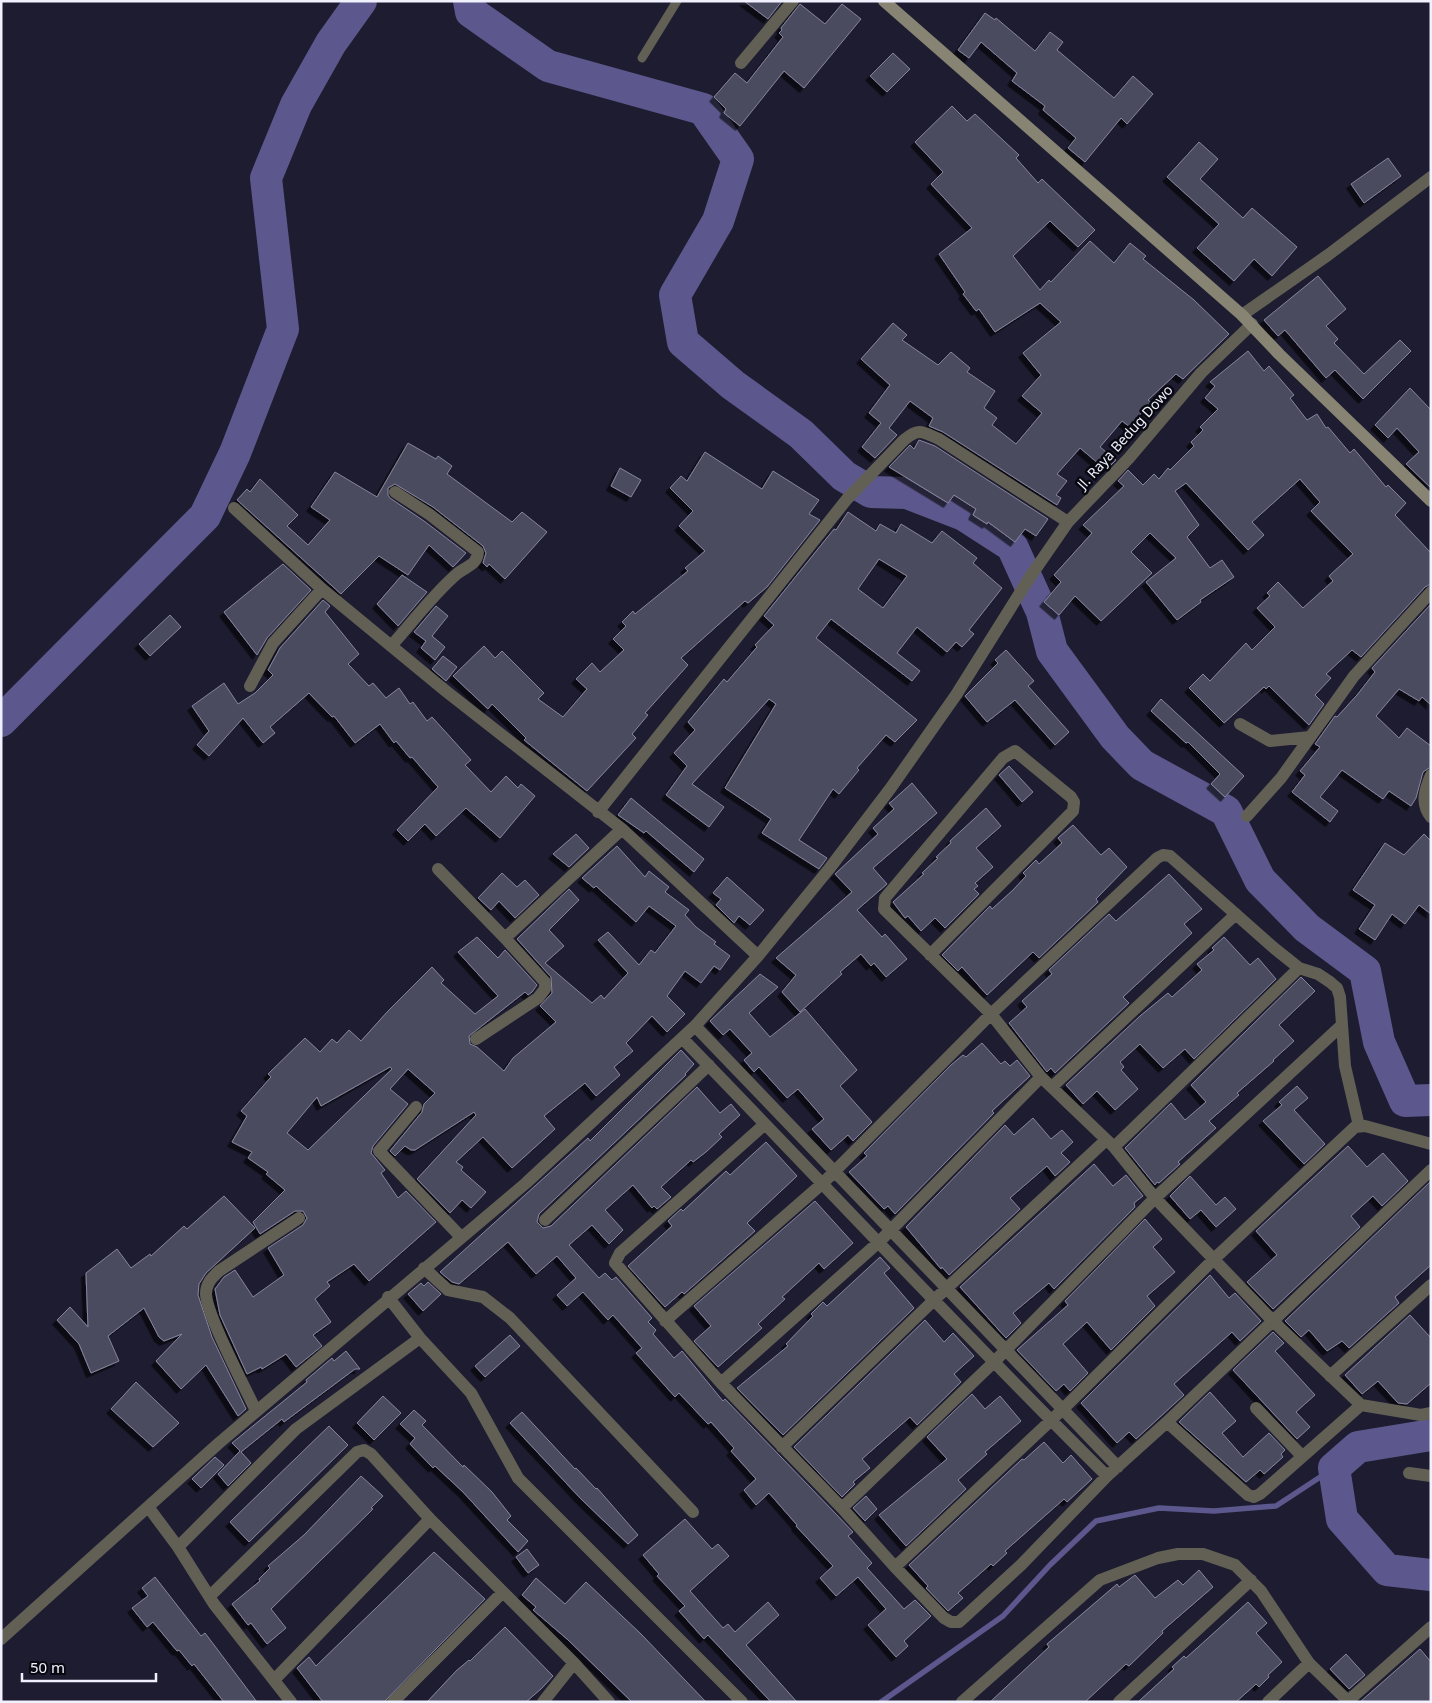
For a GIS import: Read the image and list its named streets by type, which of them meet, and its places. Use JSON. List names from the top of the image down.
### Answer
{
  "streets": {
    "street": ["Jl. Raya Bedug Dowo"]
  },
  "scale_bar": "50 m"
}
